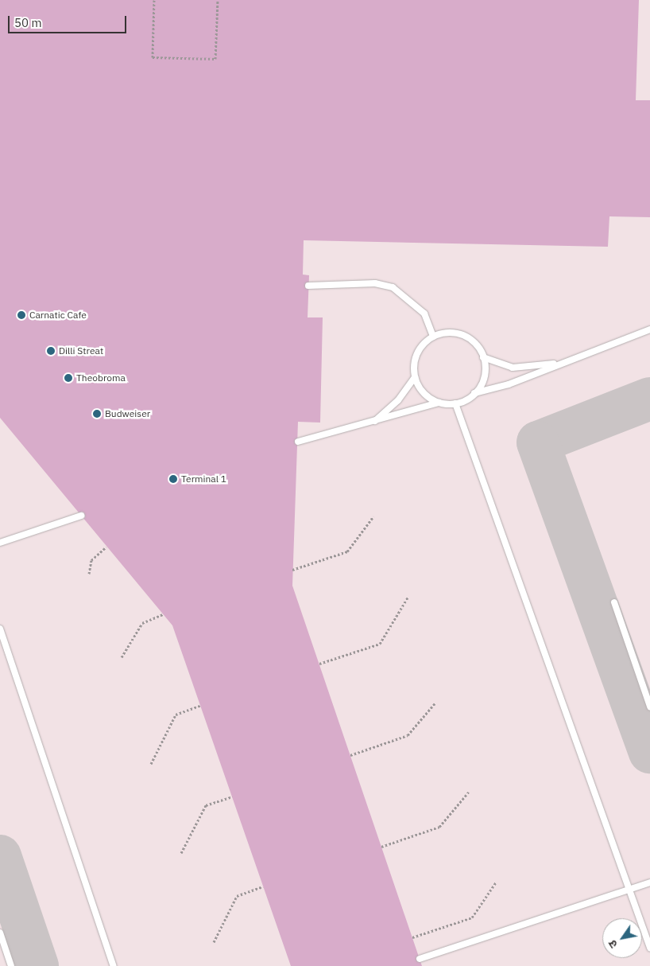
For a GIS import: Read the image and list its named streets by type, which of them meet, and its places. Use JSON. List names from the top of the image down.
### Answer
{
  "places": [
    "Carnatic Cafe",
    "Dilli Streat",
    "Theobroma",
    "Budweiser",
    "Terminal 1"
  ],
  "scale_bar": "50 m",
  "north": "bottom left"
}
